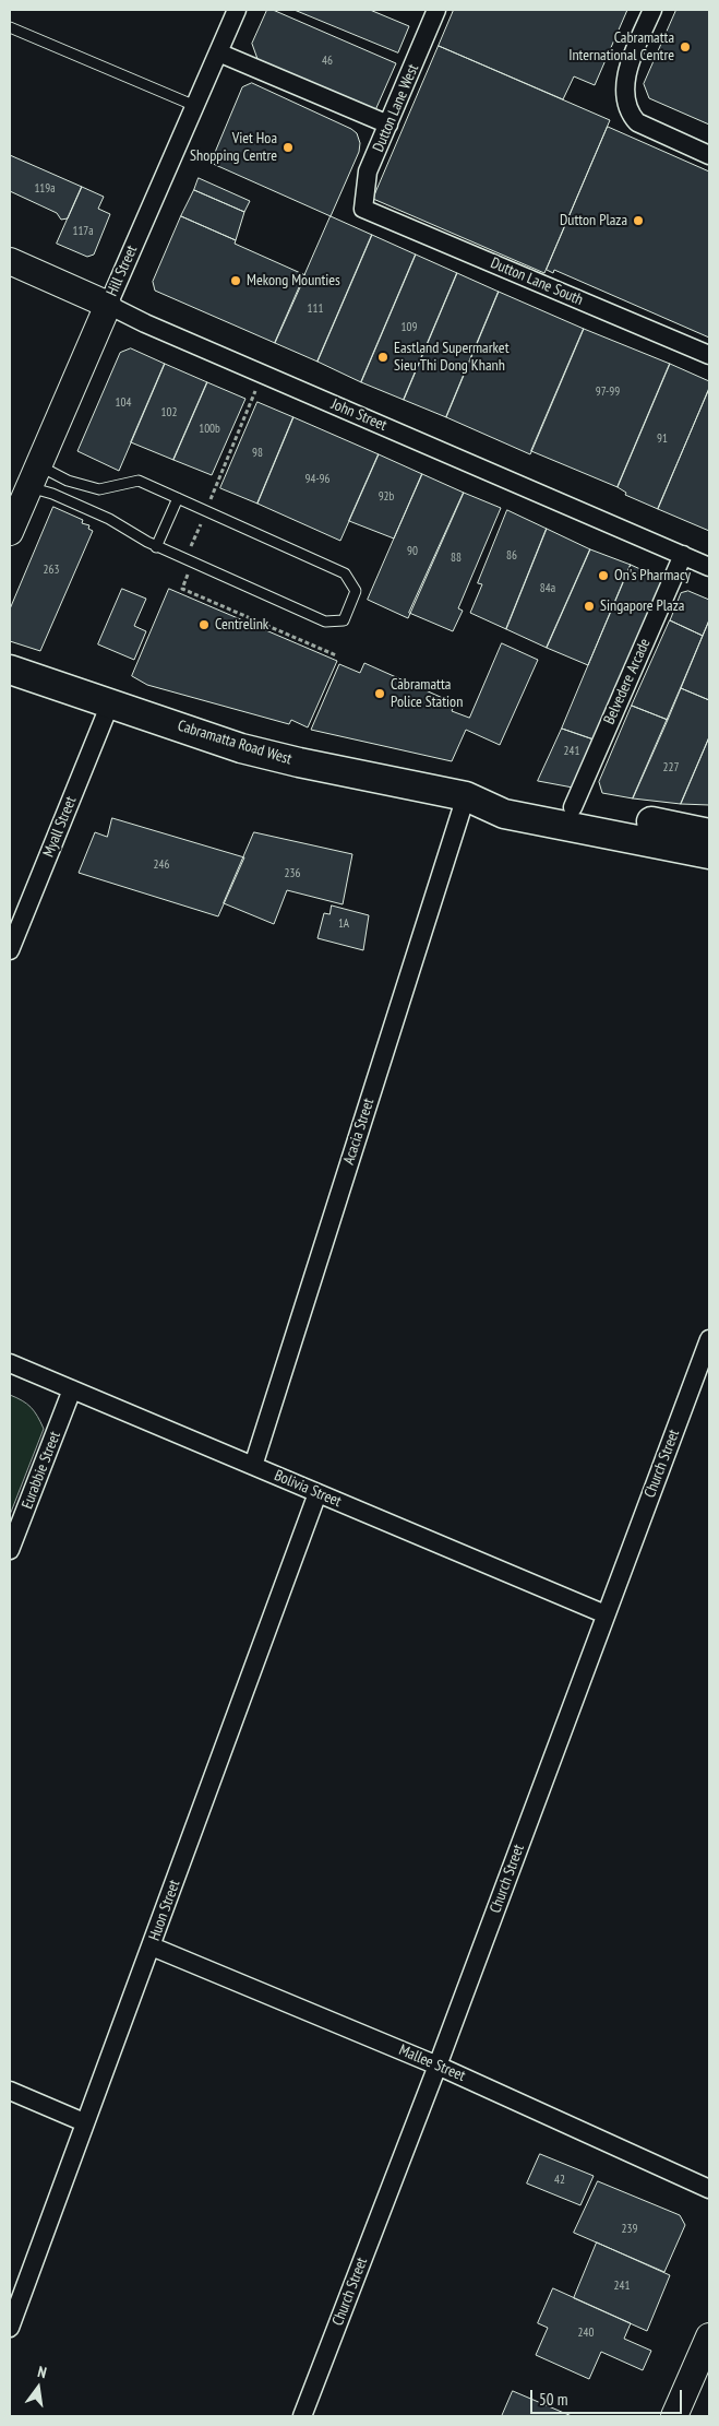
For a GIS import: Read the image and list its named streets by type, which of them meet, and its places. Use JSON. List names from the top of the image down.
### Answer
{
  "streets": {
    "main road": ["Cabramatta Road West"],
    "street": [
      "Dutton Lane West",
      "Hill Street",
      "Dutton Lane South",
      "John Street",
      "Belvedere Arcade",
      "Myall Street",
      "Acacia Street",
      "Church Street",
      "Eurabbie Street",
      "Bolivia Street",
      "Huon Street",
      "Mallee Street"
    ]
  },
  "crossings": [
    ["Dutton Lane West", "Dutton Lane South"],
    ["Hill Street", "John Street"],
    ["John Street", "Belvedere Arcade"],
    ["Belvedere Arcade", "Cabramatta Road West"],
    ["Cabramatta Road West", "Myall Street"],
    ["Cabramatta Road West", "Acacia Street"],
    ["Acacia Street", "Bolivia Street"],
    ["Church Street", "Bolivia Street"],
    ["Church Street", "Mallee Street"],
    ["Eurabbie Street", "Bolivia Street"],
    ["Bolivia Street", "Huon Street"],
    ["Huon Street", "Mallee Street"]
  ],
  "places": [
    "Cabramatta International Centre",
    "Viet Hoa Shopping Centre",
    "Dutton Plaza",
    "Mekong Mounties",
    "Eastland Supermarket Sieu Thi Dong Khanh",
    "On's Pharmacy",
    "Singapore Plaza",
    "Centrelink",
    "Cabramatta Police Station"
  ],
  "house_numbers": [
    "46",
    "119a",
    "117a",
    "111",
    "109",
    "97-99",
    "104",
    "102",
    "100b",
    "91",
    "98",
    "94-96",
    "92b",
    "90",
    "86",
    "88",
    "263",
    "84a",
    "241",
    "227",
    "246",
    "236",
    "1A",
    "42",
    "239",
    "241",
    "240"
  ],
  "scale_bar": "50 m",
  "north": "top"
}
